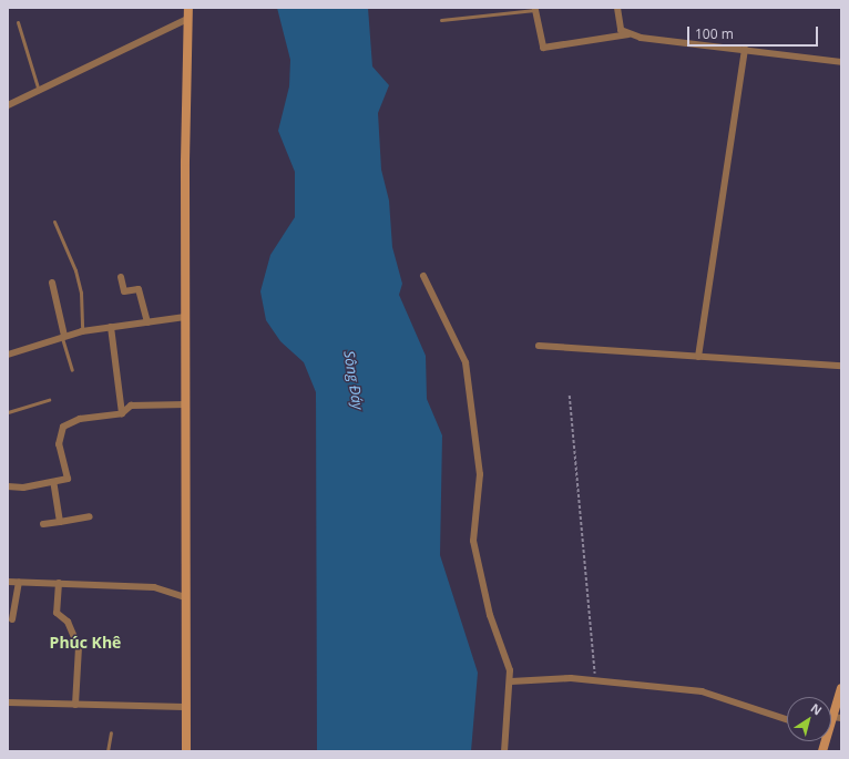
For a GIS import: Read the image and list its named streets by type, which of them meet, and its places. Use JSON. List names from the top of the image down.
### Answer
{
  "districts": ["Phúc Khê"],
  "water": ["Sông Đáy"],
  "scale_bar": "100 m",
  "north": "top right"
}
